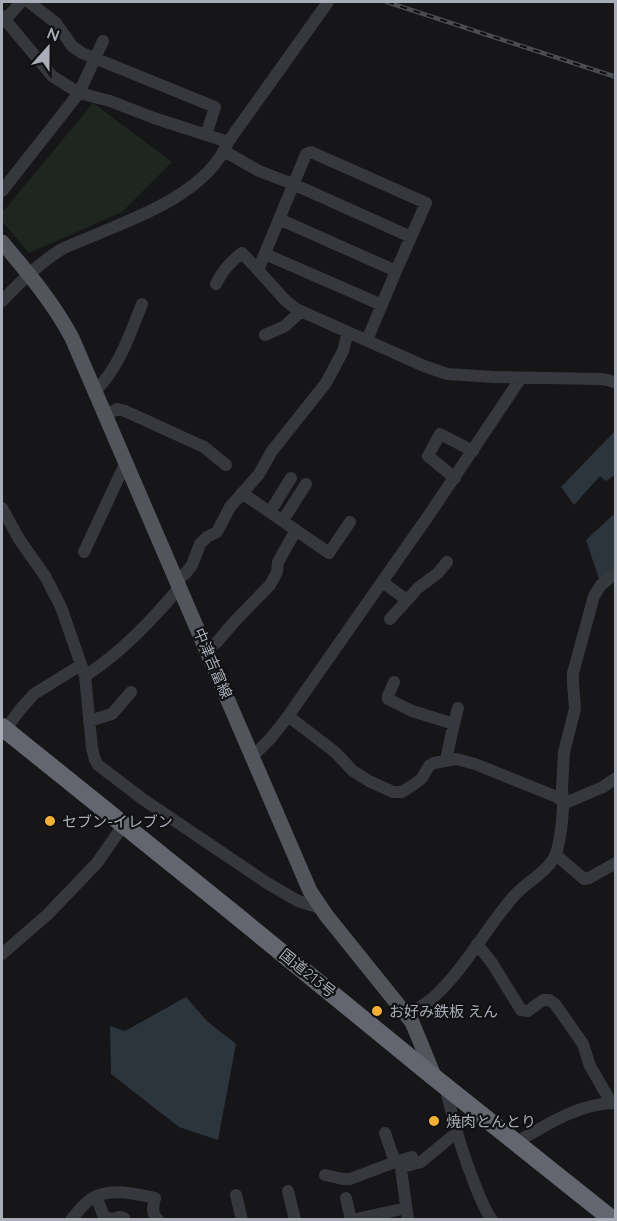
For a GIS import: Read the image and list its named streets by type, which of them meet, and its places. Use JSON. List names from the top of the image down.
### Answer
{
  "streets": {
    "highway": ["国道213号"],
    "main road": ["中津吉富線"]
  },
  "crossings": [
    ["中津吉富線", "国道213号"]
  ],
  "places": ["セブン-イレブン", "お好み鉄板 えん", "焼肉とんとり"],
  "north": "top"
}
